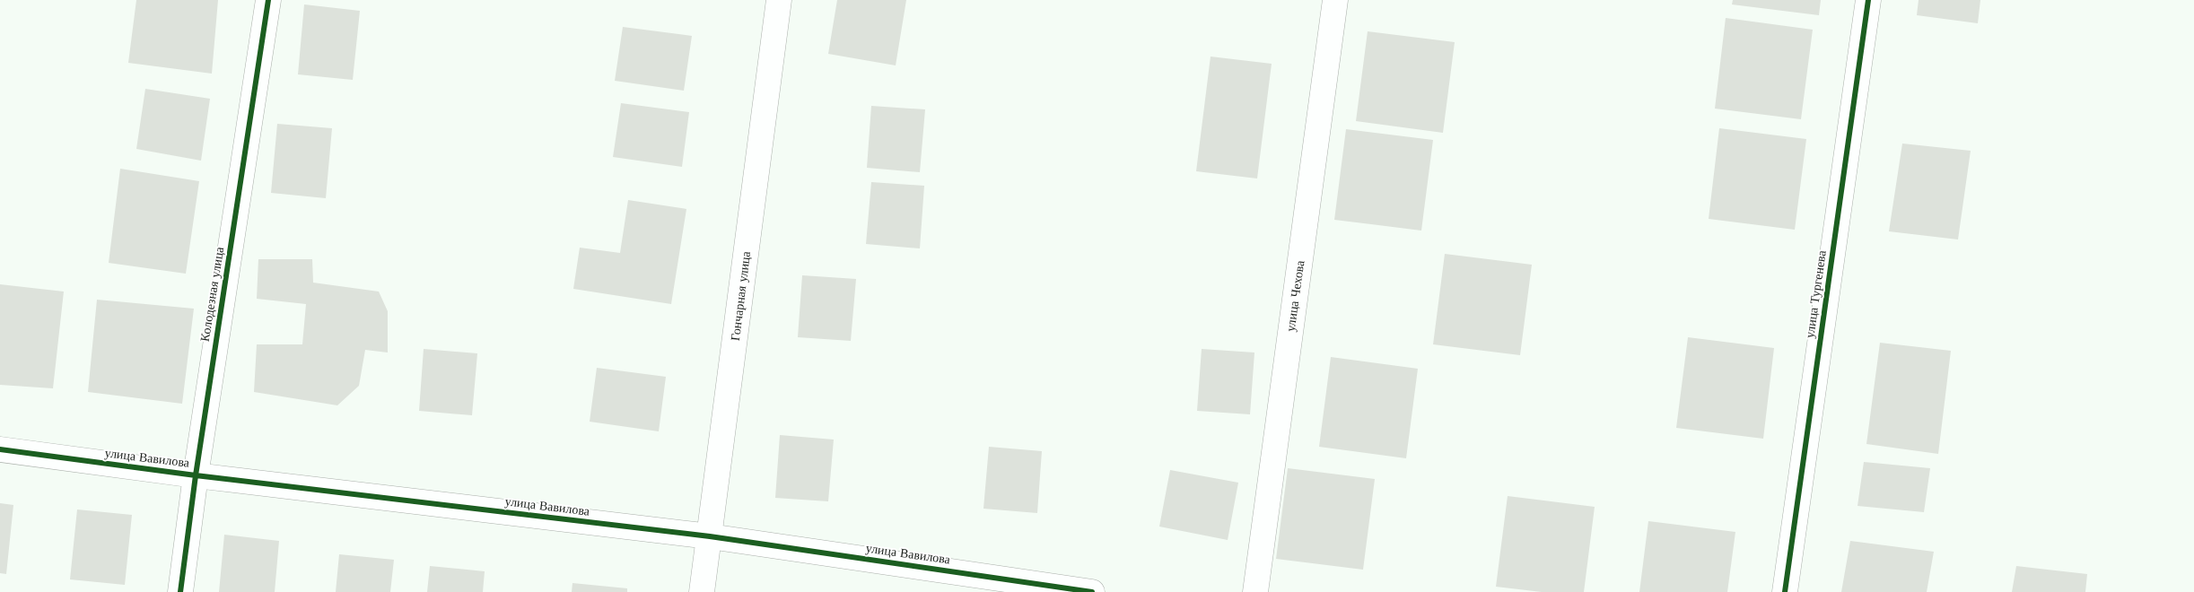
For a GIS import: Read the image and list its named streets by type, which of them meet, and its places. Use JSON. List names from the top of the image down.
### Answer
{
  "streets": {
    "street": [
      "Колодезная улица",
      "улица Тургенева",
      "Гончарная улица",
      "улица Чехова",
      "улица Вавилова"
    ]
  },
  "crossings": [
    ["Колодезная улица", "улица Вавилова"],
    ["Гончарная улица", "улица Вавилова"]
  ]
}
